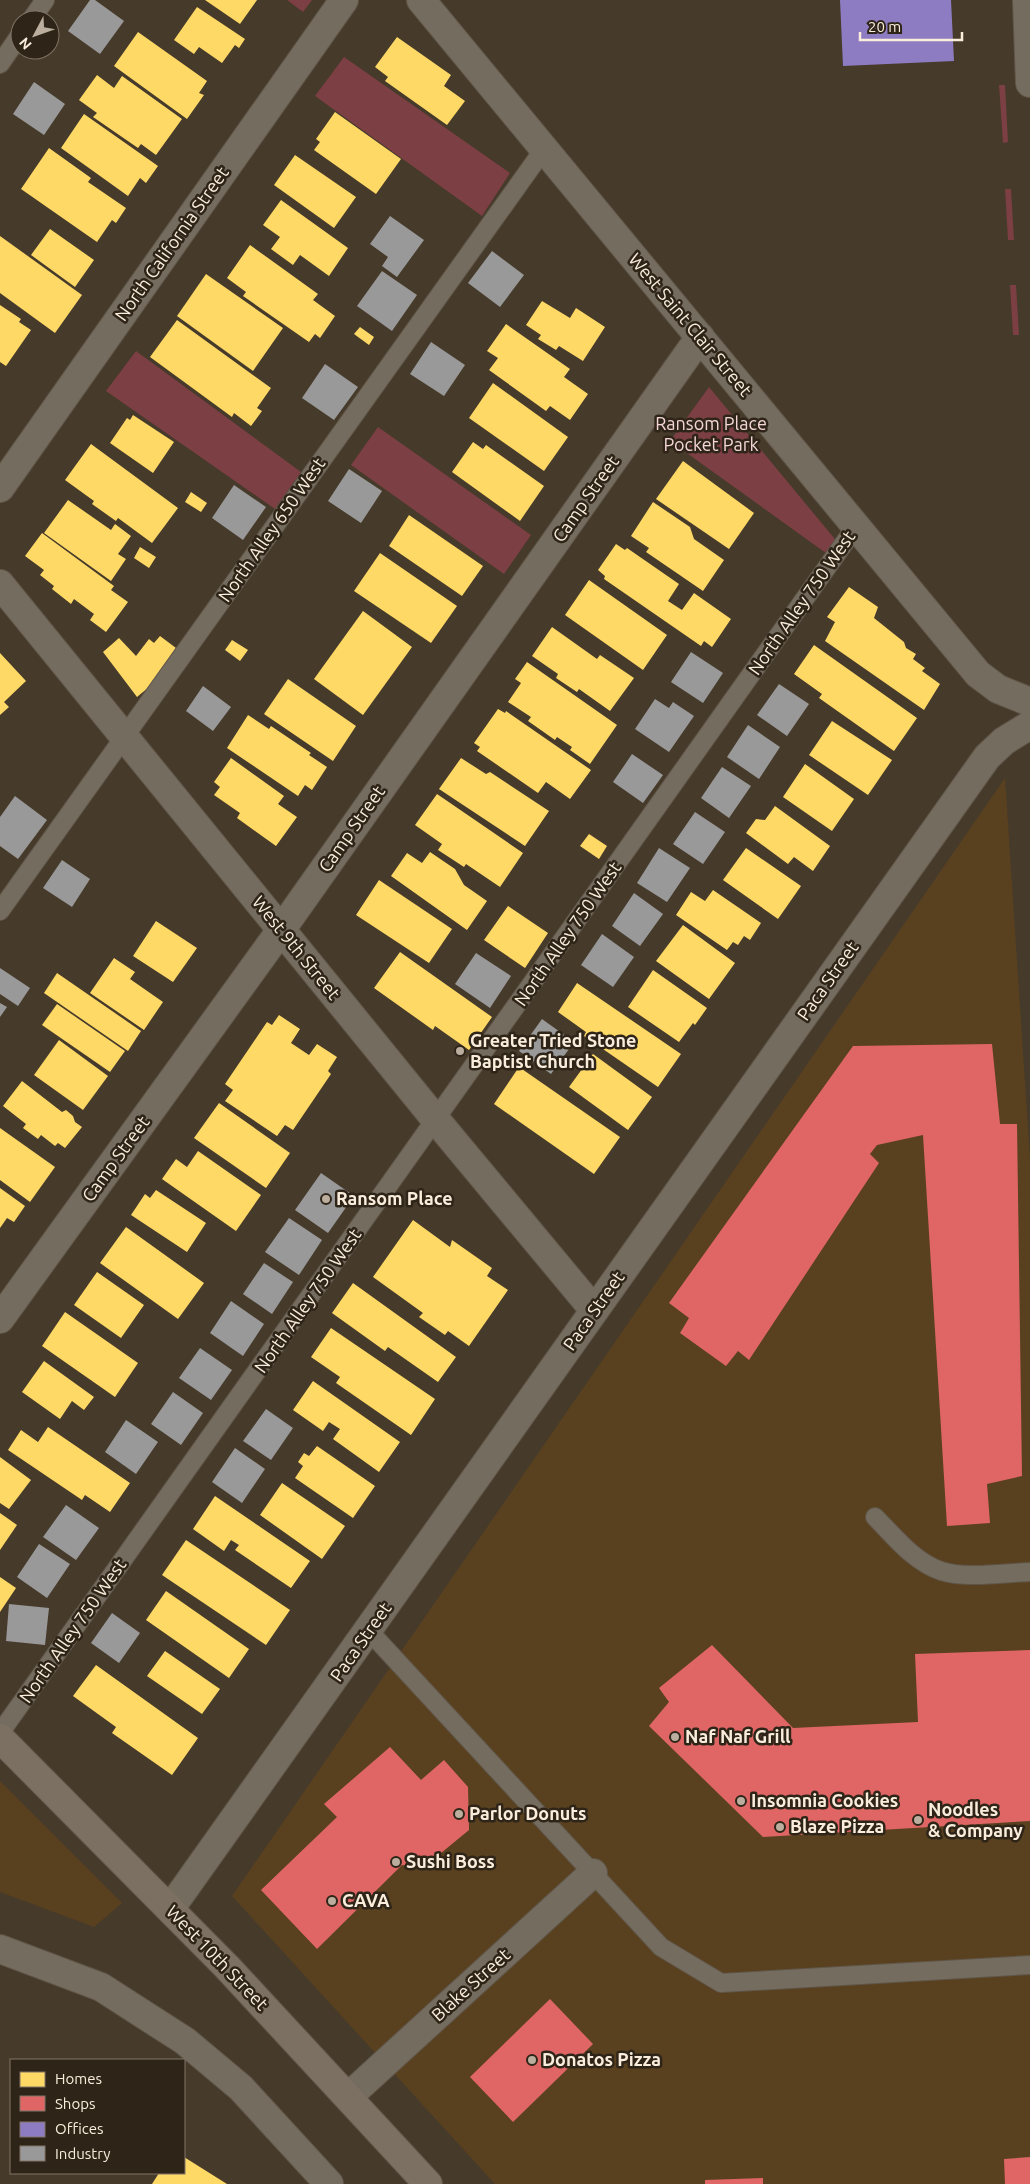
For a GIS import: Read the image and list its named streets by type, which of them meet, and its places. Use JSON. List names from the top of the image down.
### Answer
{
  "streets": {
    "main road": ["West 10th Street"],
    "street": [
      "North California Street",
      "West Saint Clair Street",
      "Camp Street",
      "West 9th Street",
      "Paca Street",
      "Blake Street"
    ],
    "lane": ["North Alley 650 West", "North Alley 750 West"]
  },
  "crossings": [
    ["West Saint Clair Street", "Camp Street"],
    ["West Saint Clair Street", "North Alley 650 West"],
    ["West Saint Clair Street", "North Alley 750 West"],
    ["Camp Street", "West 9th Street"],
    ["North Alley 650 West", "West 9th Street"],
    ["North Alley 750 West", "West 9th Street"],
    ["West 9th Street", "Paca Street"],
    ["Paca Street", "West 10th Street"],
    ["West 10th Street", "Blake Street"]
  ],
  "parks": ["Ransom Place Pocket Park"],
  "places": [
    "Greater Tried Stone Baptist Church",
    "Ransom Place",
    "Naf Naf Grill",
    "Insomnia Cookies",
    "Parlor Donuts",
    "Noodles & Company",
    "Blaze Pizza",
    "Sushi Boss",
    "CAVA",
    "Donatos Pizza"
  ],
  "legend": [
    "Homes",
    "Shops",
    "Offices",
    "Industry"
  ],
  "scale_bar": "20 m",
  "north": "bottom left"
}
